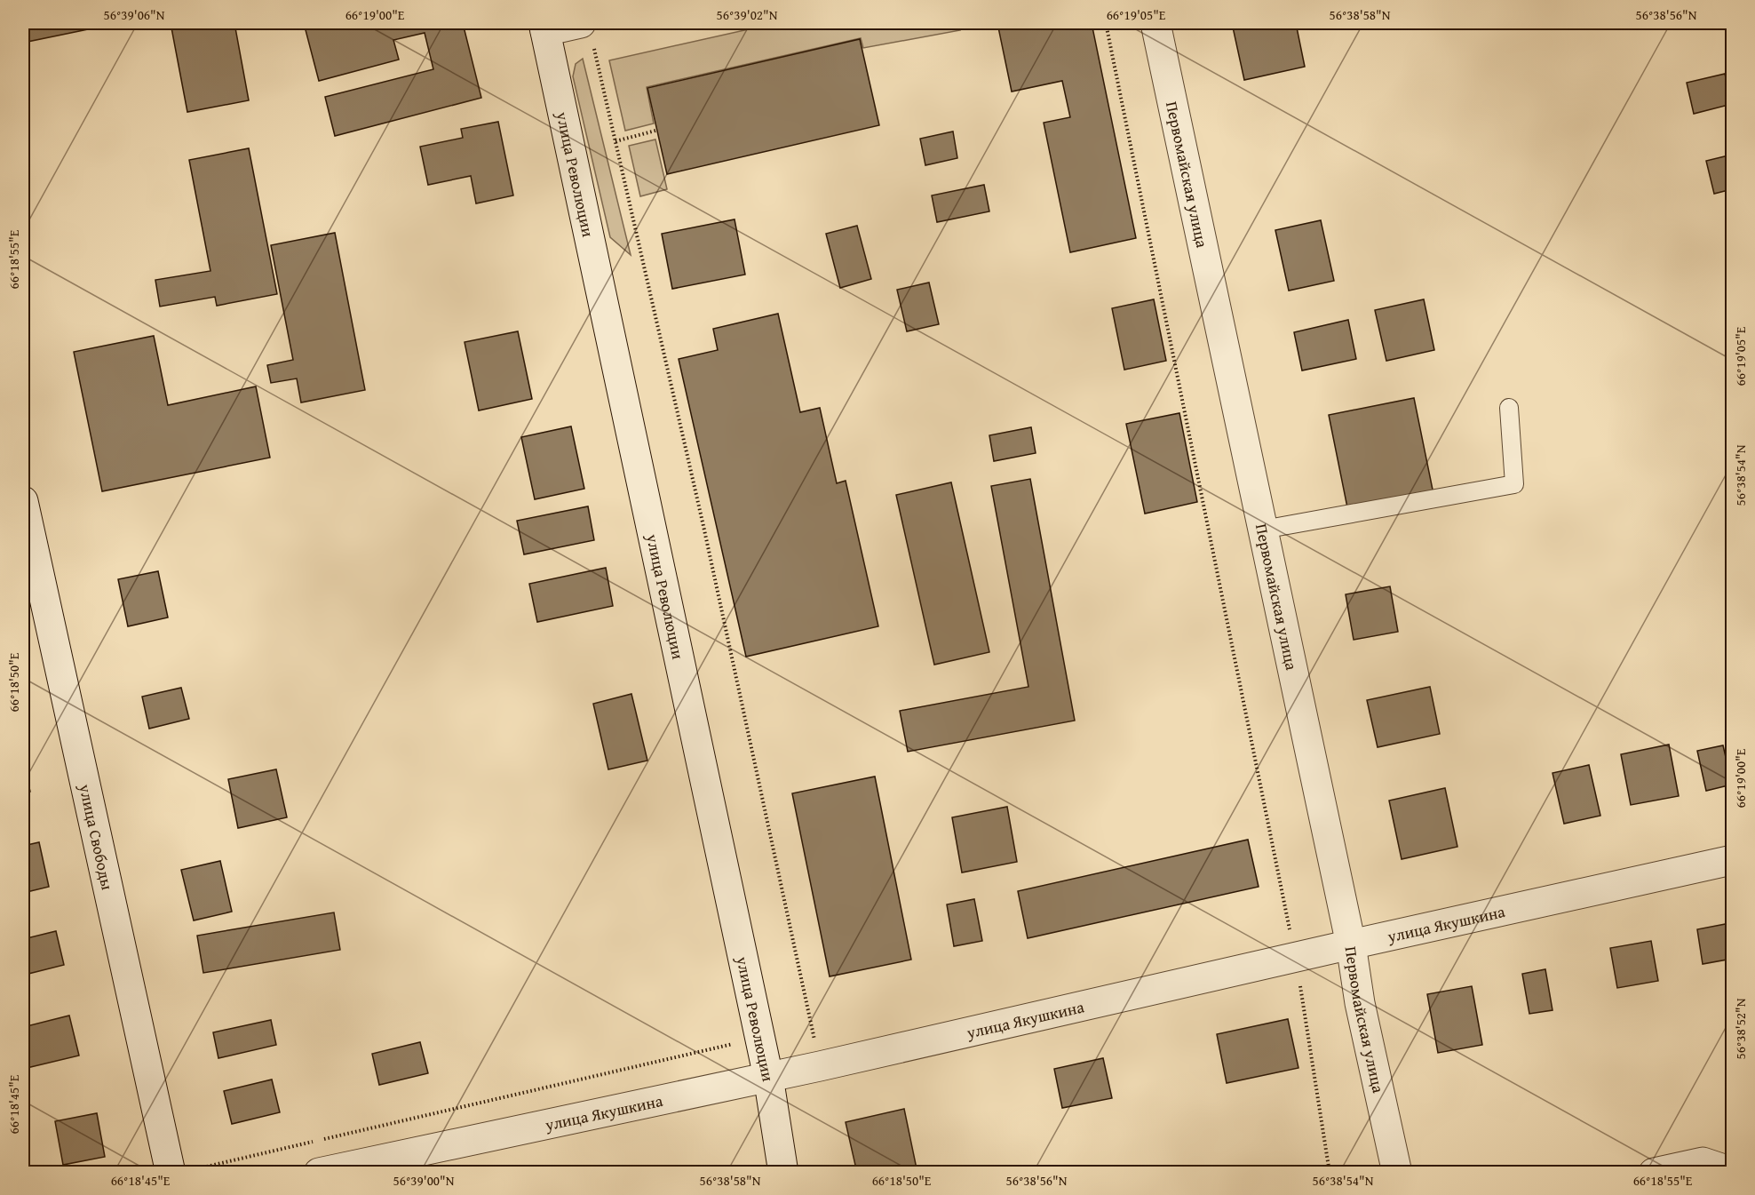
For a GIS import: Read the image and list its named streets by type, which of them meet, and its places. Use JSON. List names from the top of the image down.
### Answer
{
  "streets": {
    "street": [
      "улица Революции",
      "Первомайская улица",
      "улица Свободы",
      "улица Якушкина"
    ]
  },
  "crossings": [
    ["улица Революции", "улица Якушкина"],
    ["Первомайская улица", "улица Якушкина"]
  ],
  "coordinates": [
    "56°39'06\"N",
    "66°19'00\"E",
    "56°39'02\"N",
    "66°19'05\"E",
    "56°38'58\"N",
    "56°38'56\"N",
    "66°18'55\"E",
    "56°38'54\"N",
    "66°18'50\"E",
    "56°38'52\"N",
    "66°18'45\"E",
    "56°39'00\"N"
  ]
}
